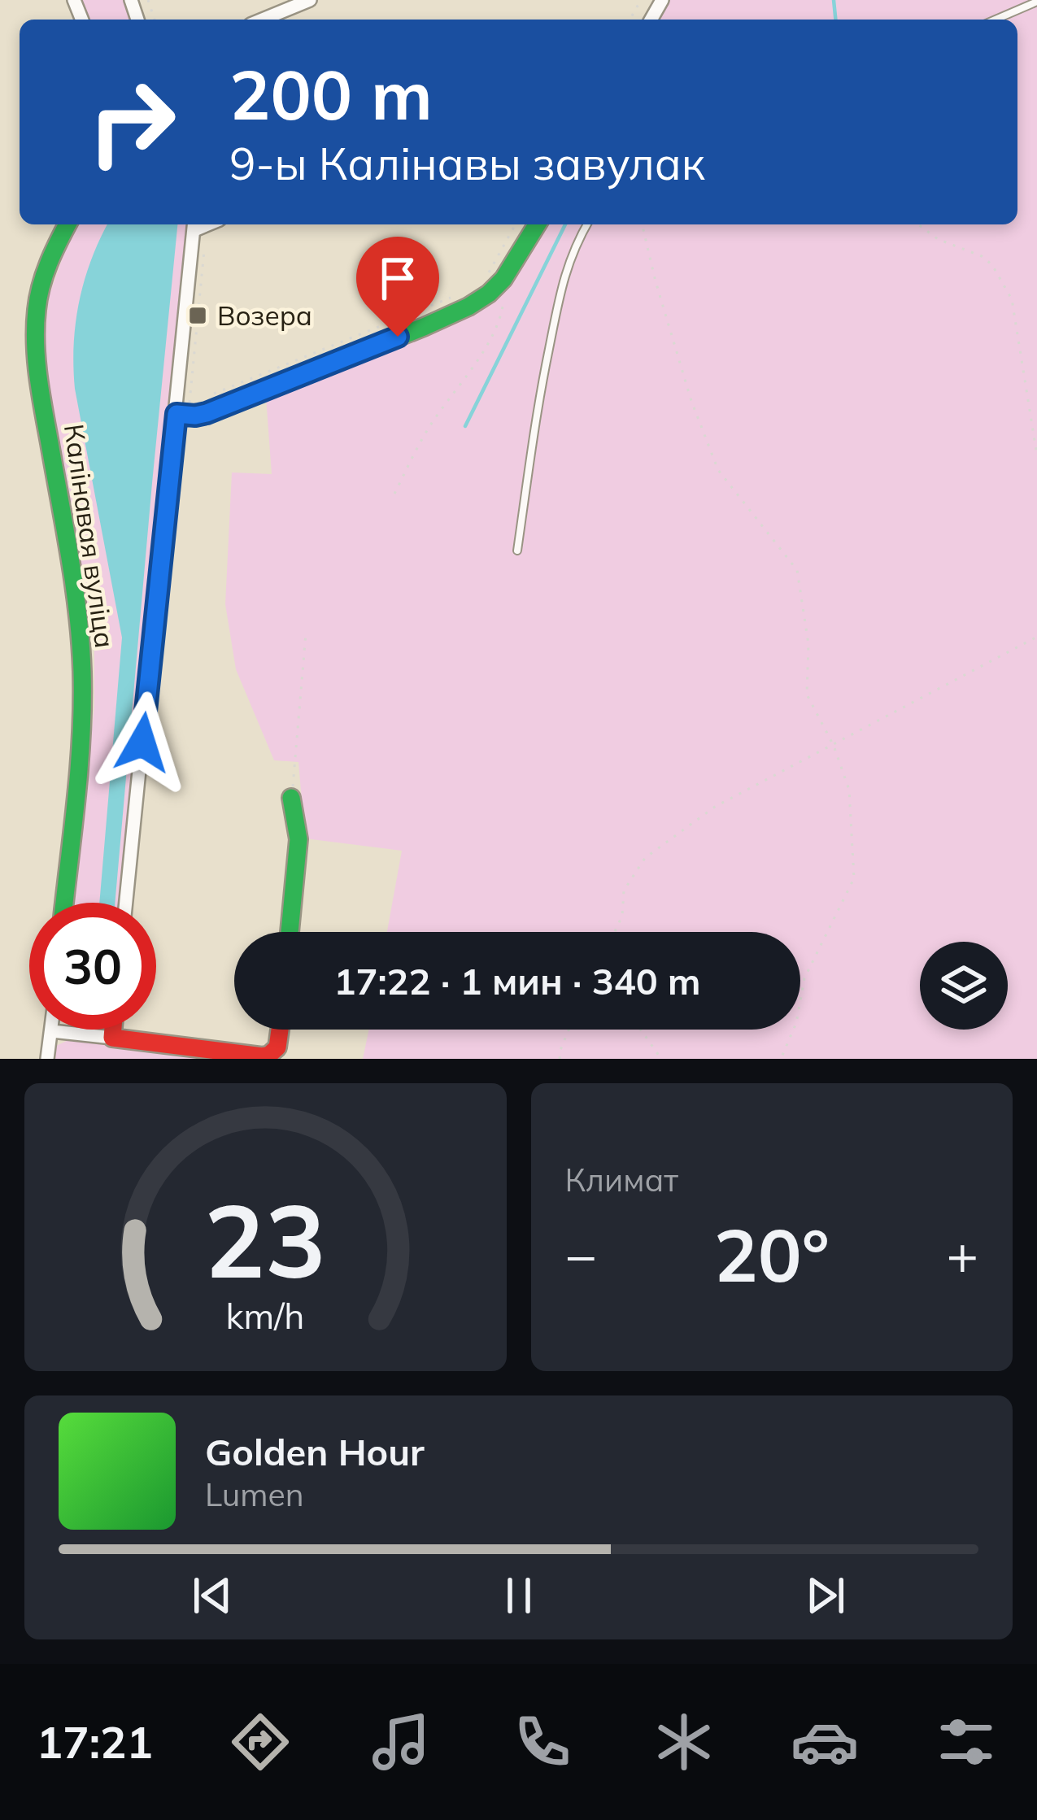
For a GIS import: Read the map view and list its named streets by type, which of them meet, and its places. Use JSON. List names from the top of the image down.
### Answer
{
  "streets": {
    "street": ["Калінавая вуліца"]
  },
  "places": {
    "transit": ["Возера"]
  },
  "page": {
    "turn": ["200 m", "9-ы Калінавы завулак"],
    "limit": "30",
    "trip": "17:22 · 1 мин · 340 m",
    "tile": "Климат",
    "heat": ["−", "20°", "+"],
    "song": ["Golden Hour", "Lumen"],
    "tabs": "17:21",
    "gauge": ["23", "km/h"]
  }
}
